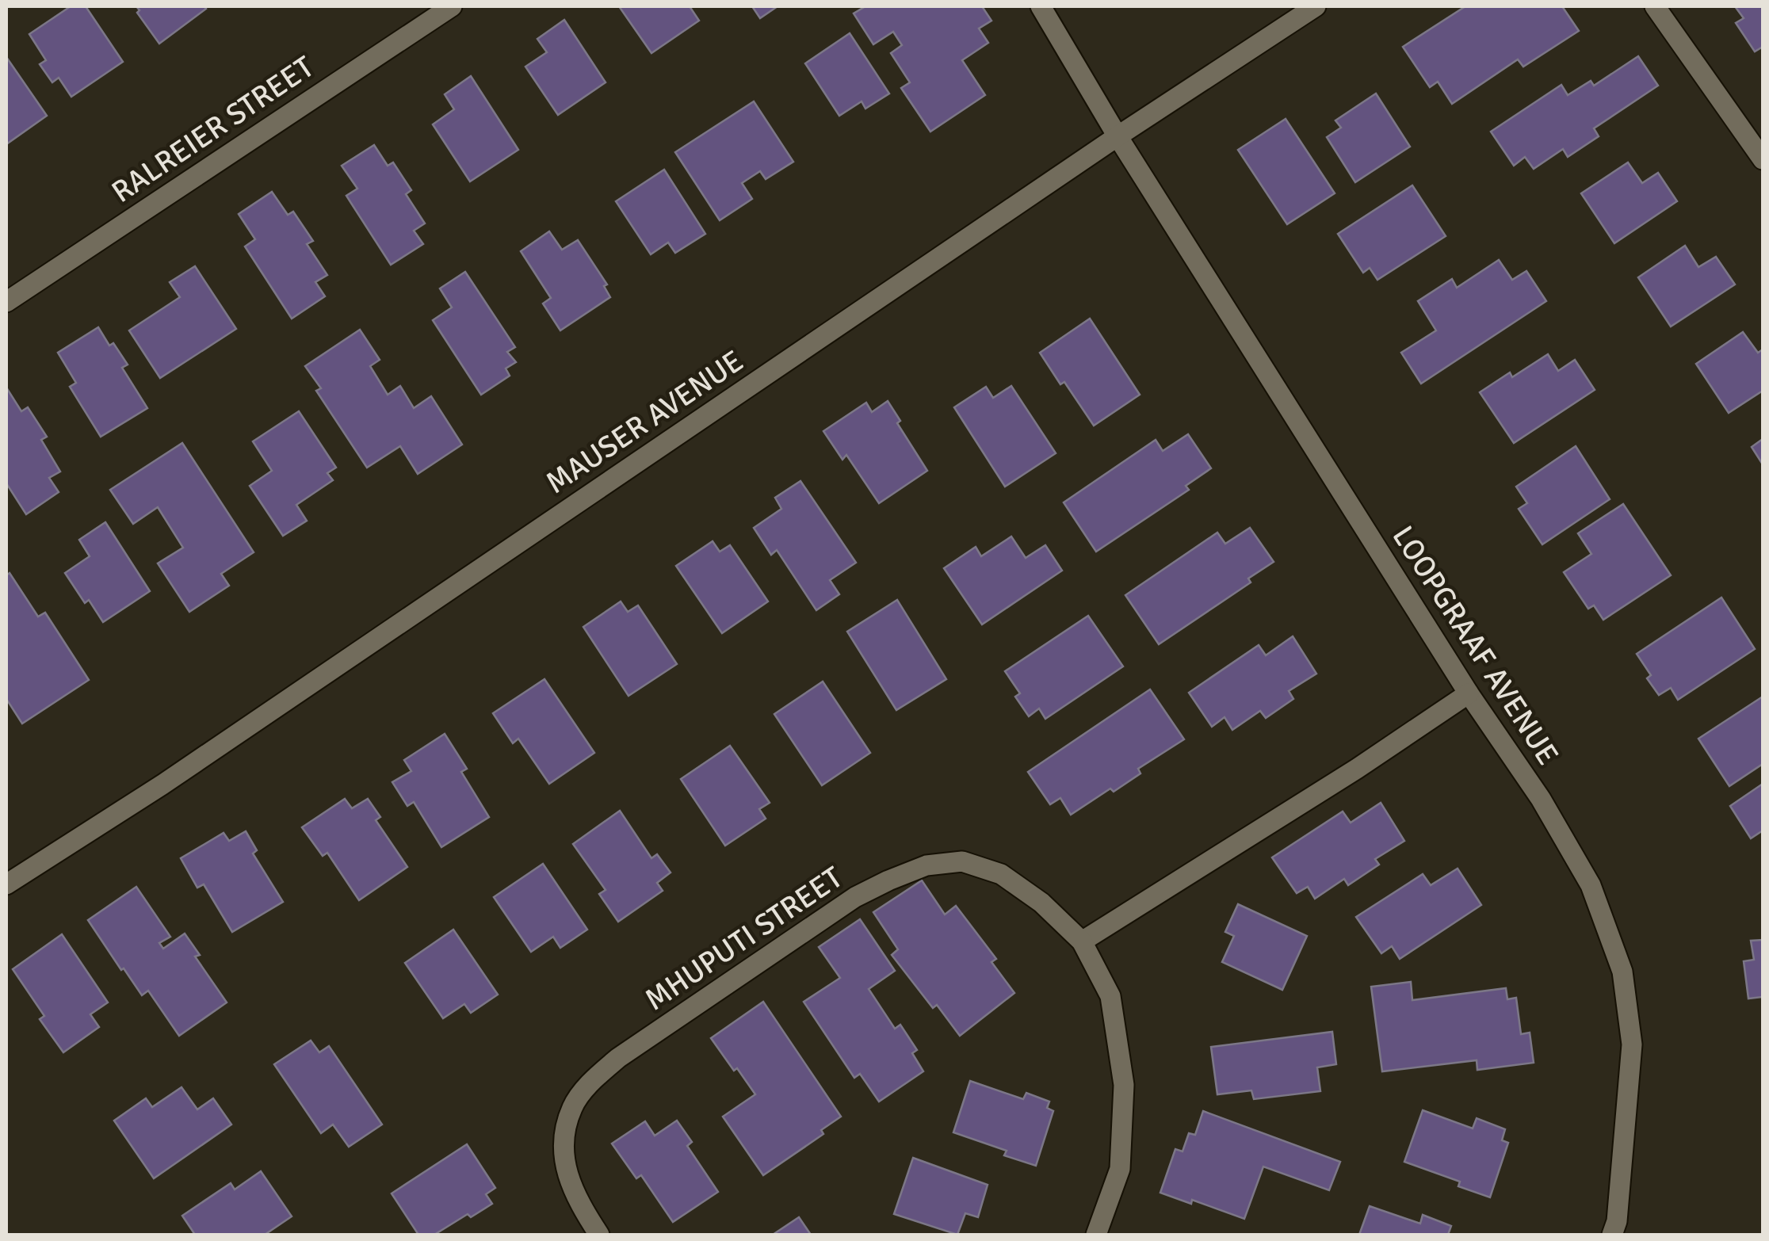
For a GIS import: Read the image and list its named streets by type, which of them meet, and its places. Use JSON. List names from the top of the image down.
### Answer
{
  "streets": {
    "street": [
      "RALREIER STREET",
      "MAUSER AVENUE",
      "LOOPGRAAF AVENUE",
      "MHUPUTI STREET"
    ]
  },
  "crossings": [
    ["MAUSER AVENUE", "LOOPGRAAF AVENUE"]
  ]
}
